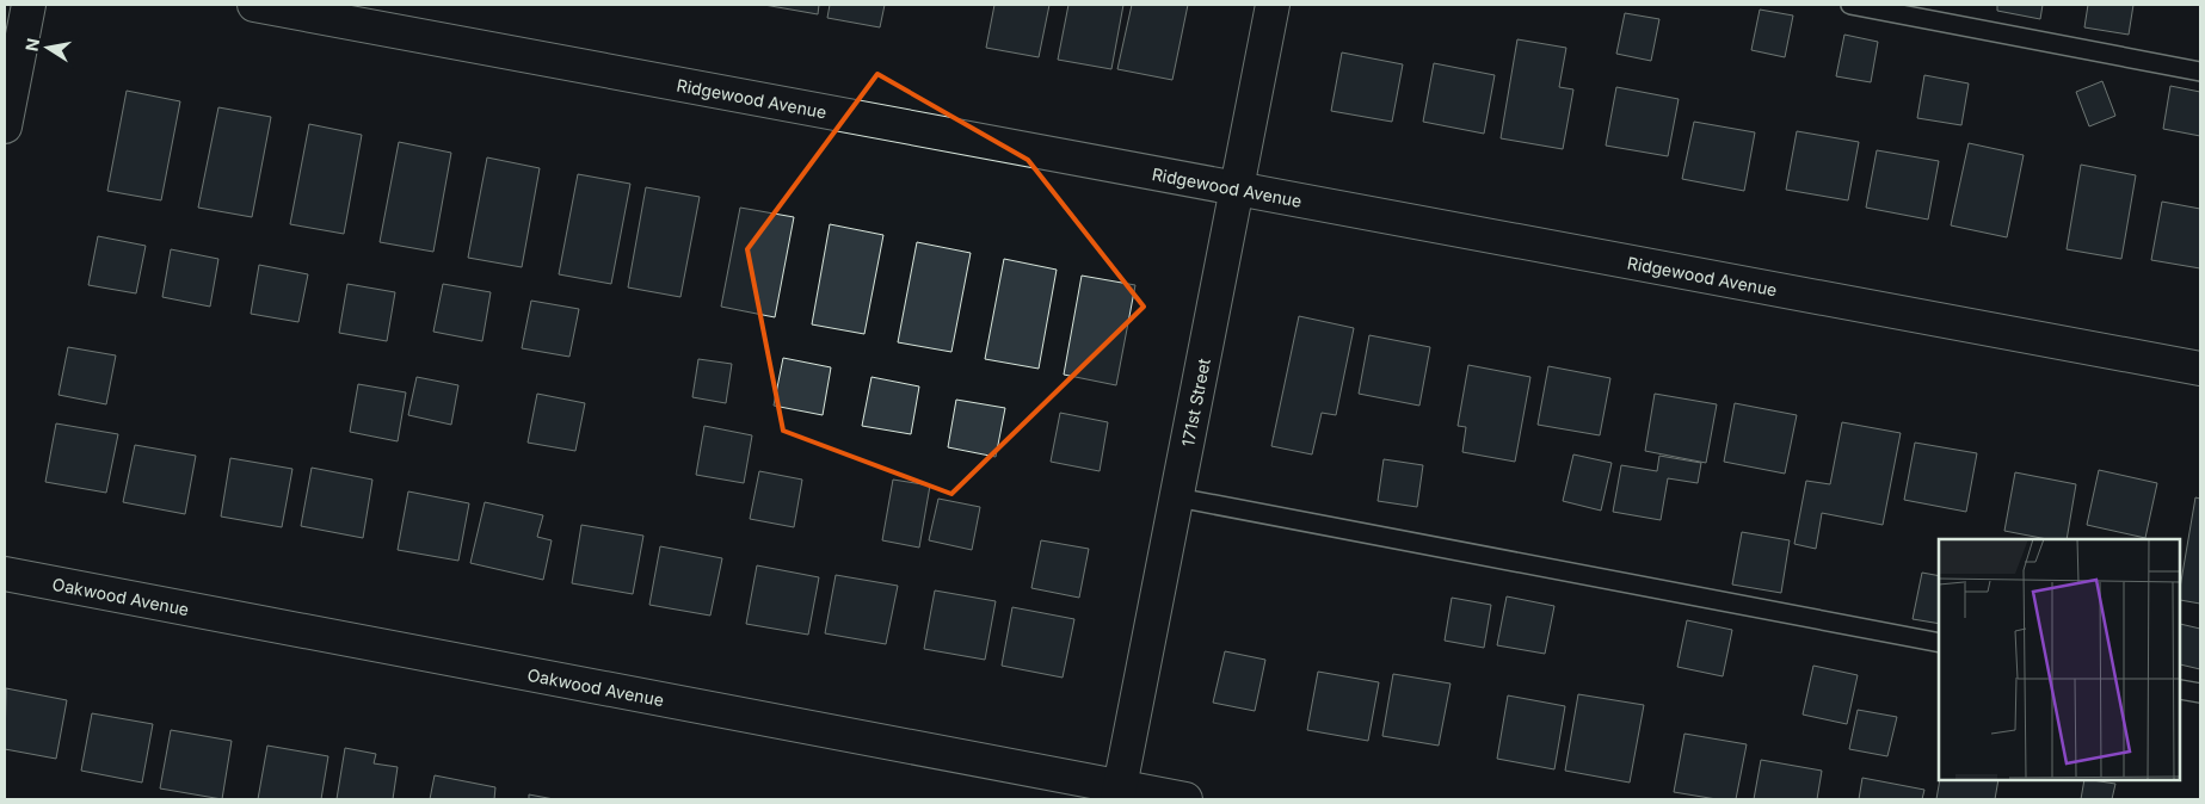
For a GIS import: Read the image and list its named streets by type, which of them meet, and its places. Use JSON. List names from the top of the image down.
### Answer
{
  "streets": {
    "street": ["Ridgewood Avenue", "171st Street", "Oakwood Avenue"]
  },
  "crossings": [
    ["Ridgewood Avenue", "171st Street"],
    ["171st Street", "Oakwood Avenue"]
  ],
  "north": "left"
}
